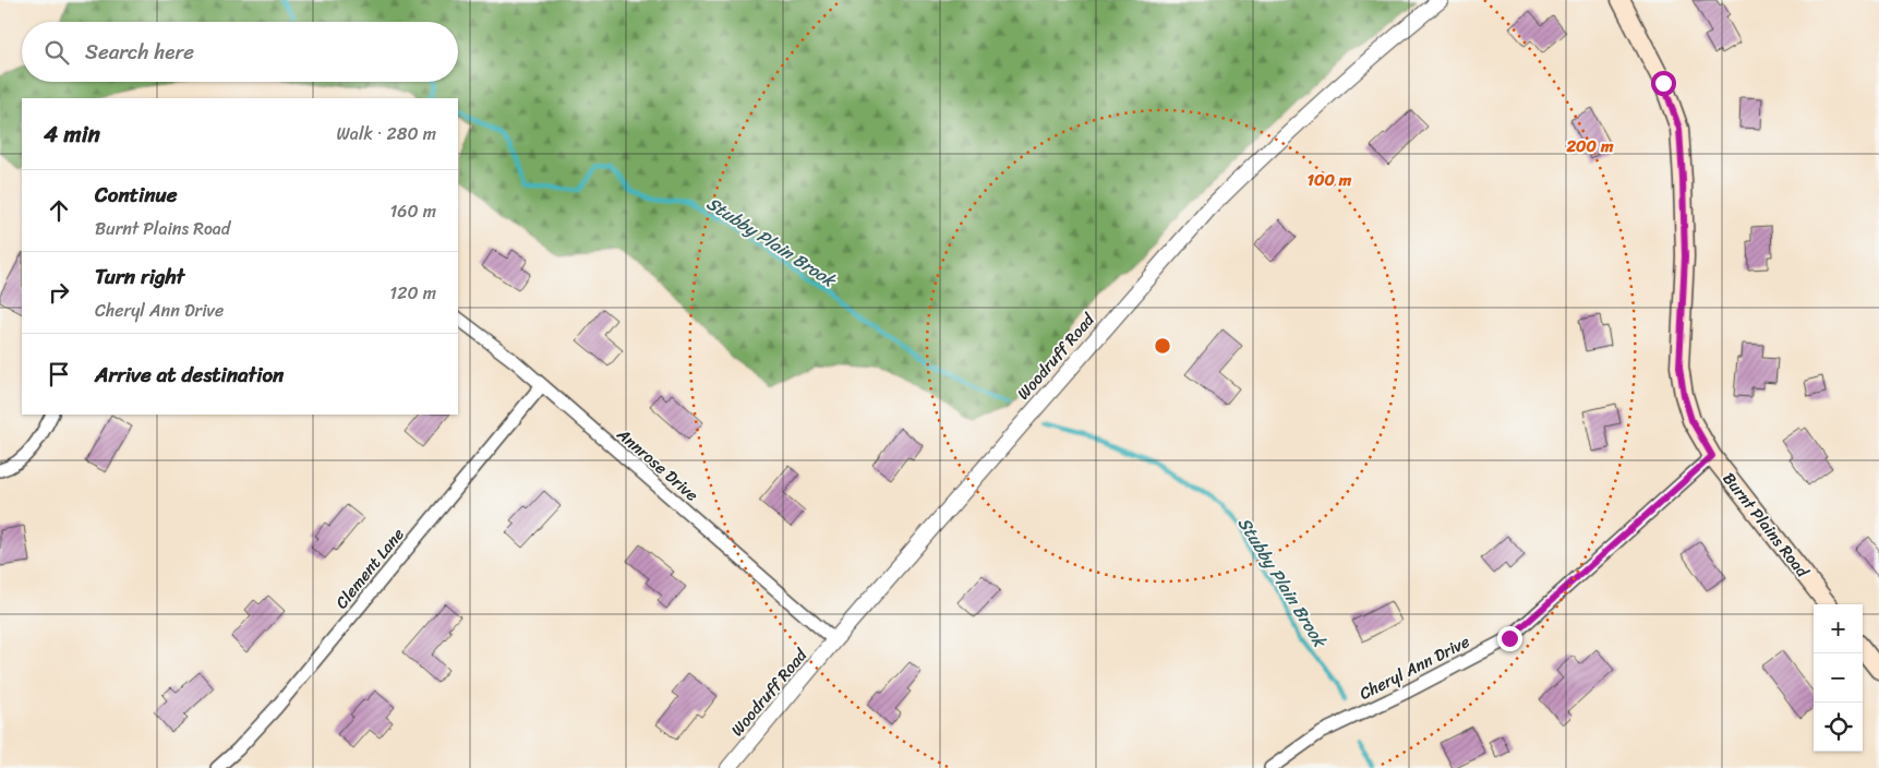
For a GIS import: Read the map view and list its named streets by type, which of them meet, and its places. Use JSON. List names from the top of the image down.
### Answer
{
  "streets": {
    "main road": ["Burnt Plains Road"],
    "street": [
      "Woodruff Road",
      "Annrose Drive",
      "Clement Lane",
      "Cheryl Ann Drive"
    ]
  },
  "crossings": [
    ["Woodruff Road", "Annrose Drive"],
    ["Annrose Drive", "Clement Lane"],
    ["Burnt Plains Road", "Cheryl Ann Drive"]
  ],
  "water": ["Stubby Plain Brook"],
  "page": {
    "search": "Search here",
    "heading": ["4 min", "Walk · 280 m"],
    "list": [
      ["Continue", "Burnt Plains Road", "160 m"],
      ["Turn right", "Cheryl Ann Drive", "120 m"],
      "Arrive at destination"
    ],
    "map_buttons": ["+", "−"]
  },
  "rings": ["200 m", "100 m"]
}
